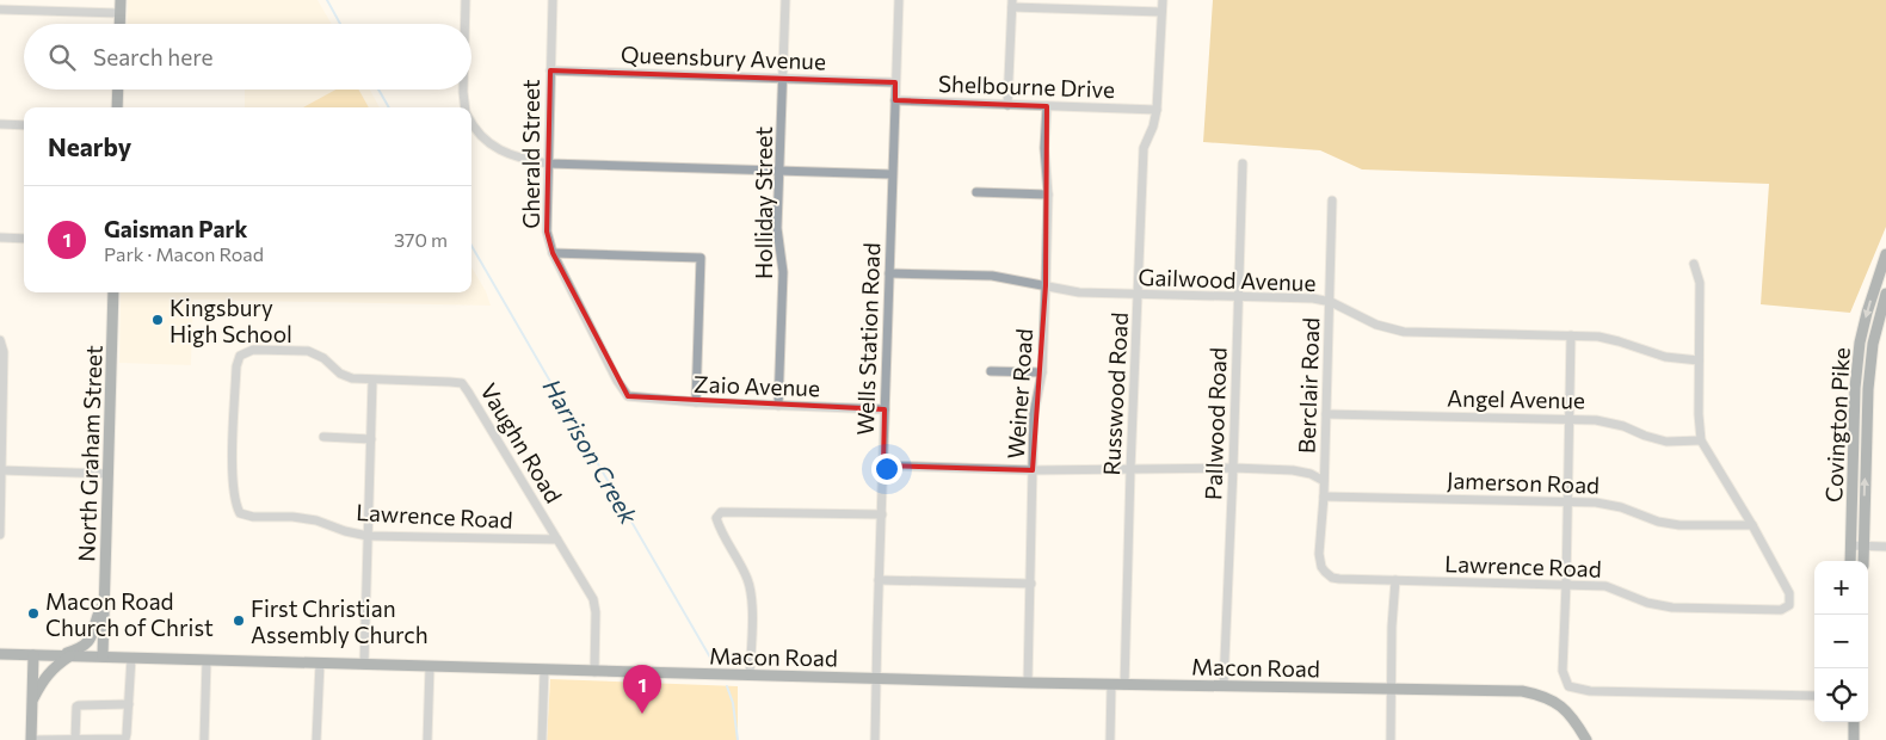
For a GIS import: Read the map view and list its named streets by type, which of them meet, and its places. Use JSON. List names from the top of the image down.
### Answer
{
  "streets": {
    "main road": ["Covington Pike", "North Graham Street", "Macon Road"],
    "street": [
      "Queensbury Avenue",
      "Shelbourne Drive",
      "Gherald Street",
      "Holliday Street",
      "Gailwood Avenue",
      "Wells Station Road",
      "Zaio Avenue",
      "Berclair Road",
      "Weiner Road",
      "Russwood Road",
      "Angel Avenue",
      "Pallwood Road",
      "Vaughn Road",
      "Jamerson Road",
      "Lawrence Road"
    ]
  },
  "crossings": [
    ["Queensbury Avenue", "Gherald Street"],
    ["Queensbury Avenue", "Holliday Street"],
    ["Queensbury Avenue", "Wells Station Road"],
    ["Shelbourne Drive", "Wells Station Road"],
    ["Shelbourne Drive", "Weiner Road"],
    ["Shelbourne Drive", "Russwood Road"],
    ["Gherald Street", "Zaio Avenue"],
    ["Holliday Street", "Zaio Avenue"],
    ["Gailwood Avenue", "Wells Station Road"],
    ["Gailwood Avenue", "Berclair Road"],
    ["Gailwood Avenue", "Weiner Road"],
    ["Gailwood Avenue", "Russwood Road"],
    ["Gailwood Avenue", "Pallwood Road"],
    ["Wells Station Road", "Zaio Avenue"],
    ["Wells Station Road", "Macon Road"],
    ["Berclair Road", "Angel Avenue"],
    ["Berclair Road", "Jamerson Road"],
    ["Berclair Road", "Lawrence Road"],
    ["Weiner Road", "Macon Road"],
    ["Russwood Road", "Macon Road"],
    ["Pallwood Road", "Macon Road"],
    ["Vaughn Road", "Lawrence Road"],
    ["Vaughn Road", "Macon Road"],
    ["North Graham Street", "Macon Road"],
    ["Jamerson Road", "Lawrence Road"]
  ],
  "water": ["Harrison Creek"],
  "places": ["Kingsbury High School", "Macon Road Church of Christ", "First Christian Assembly Church"],
  "page": {
    "search": "Search here",
    "heading": "Nearby",
    "list": [
      {
        "mark": "1",
        "name": "Gaisman Park",
        "note": "Park · Macon Road",
        "value": "370 m"
      }
    ],
    "map_buttons": ["+", "−"],
    "pins": "1"
  }
}
